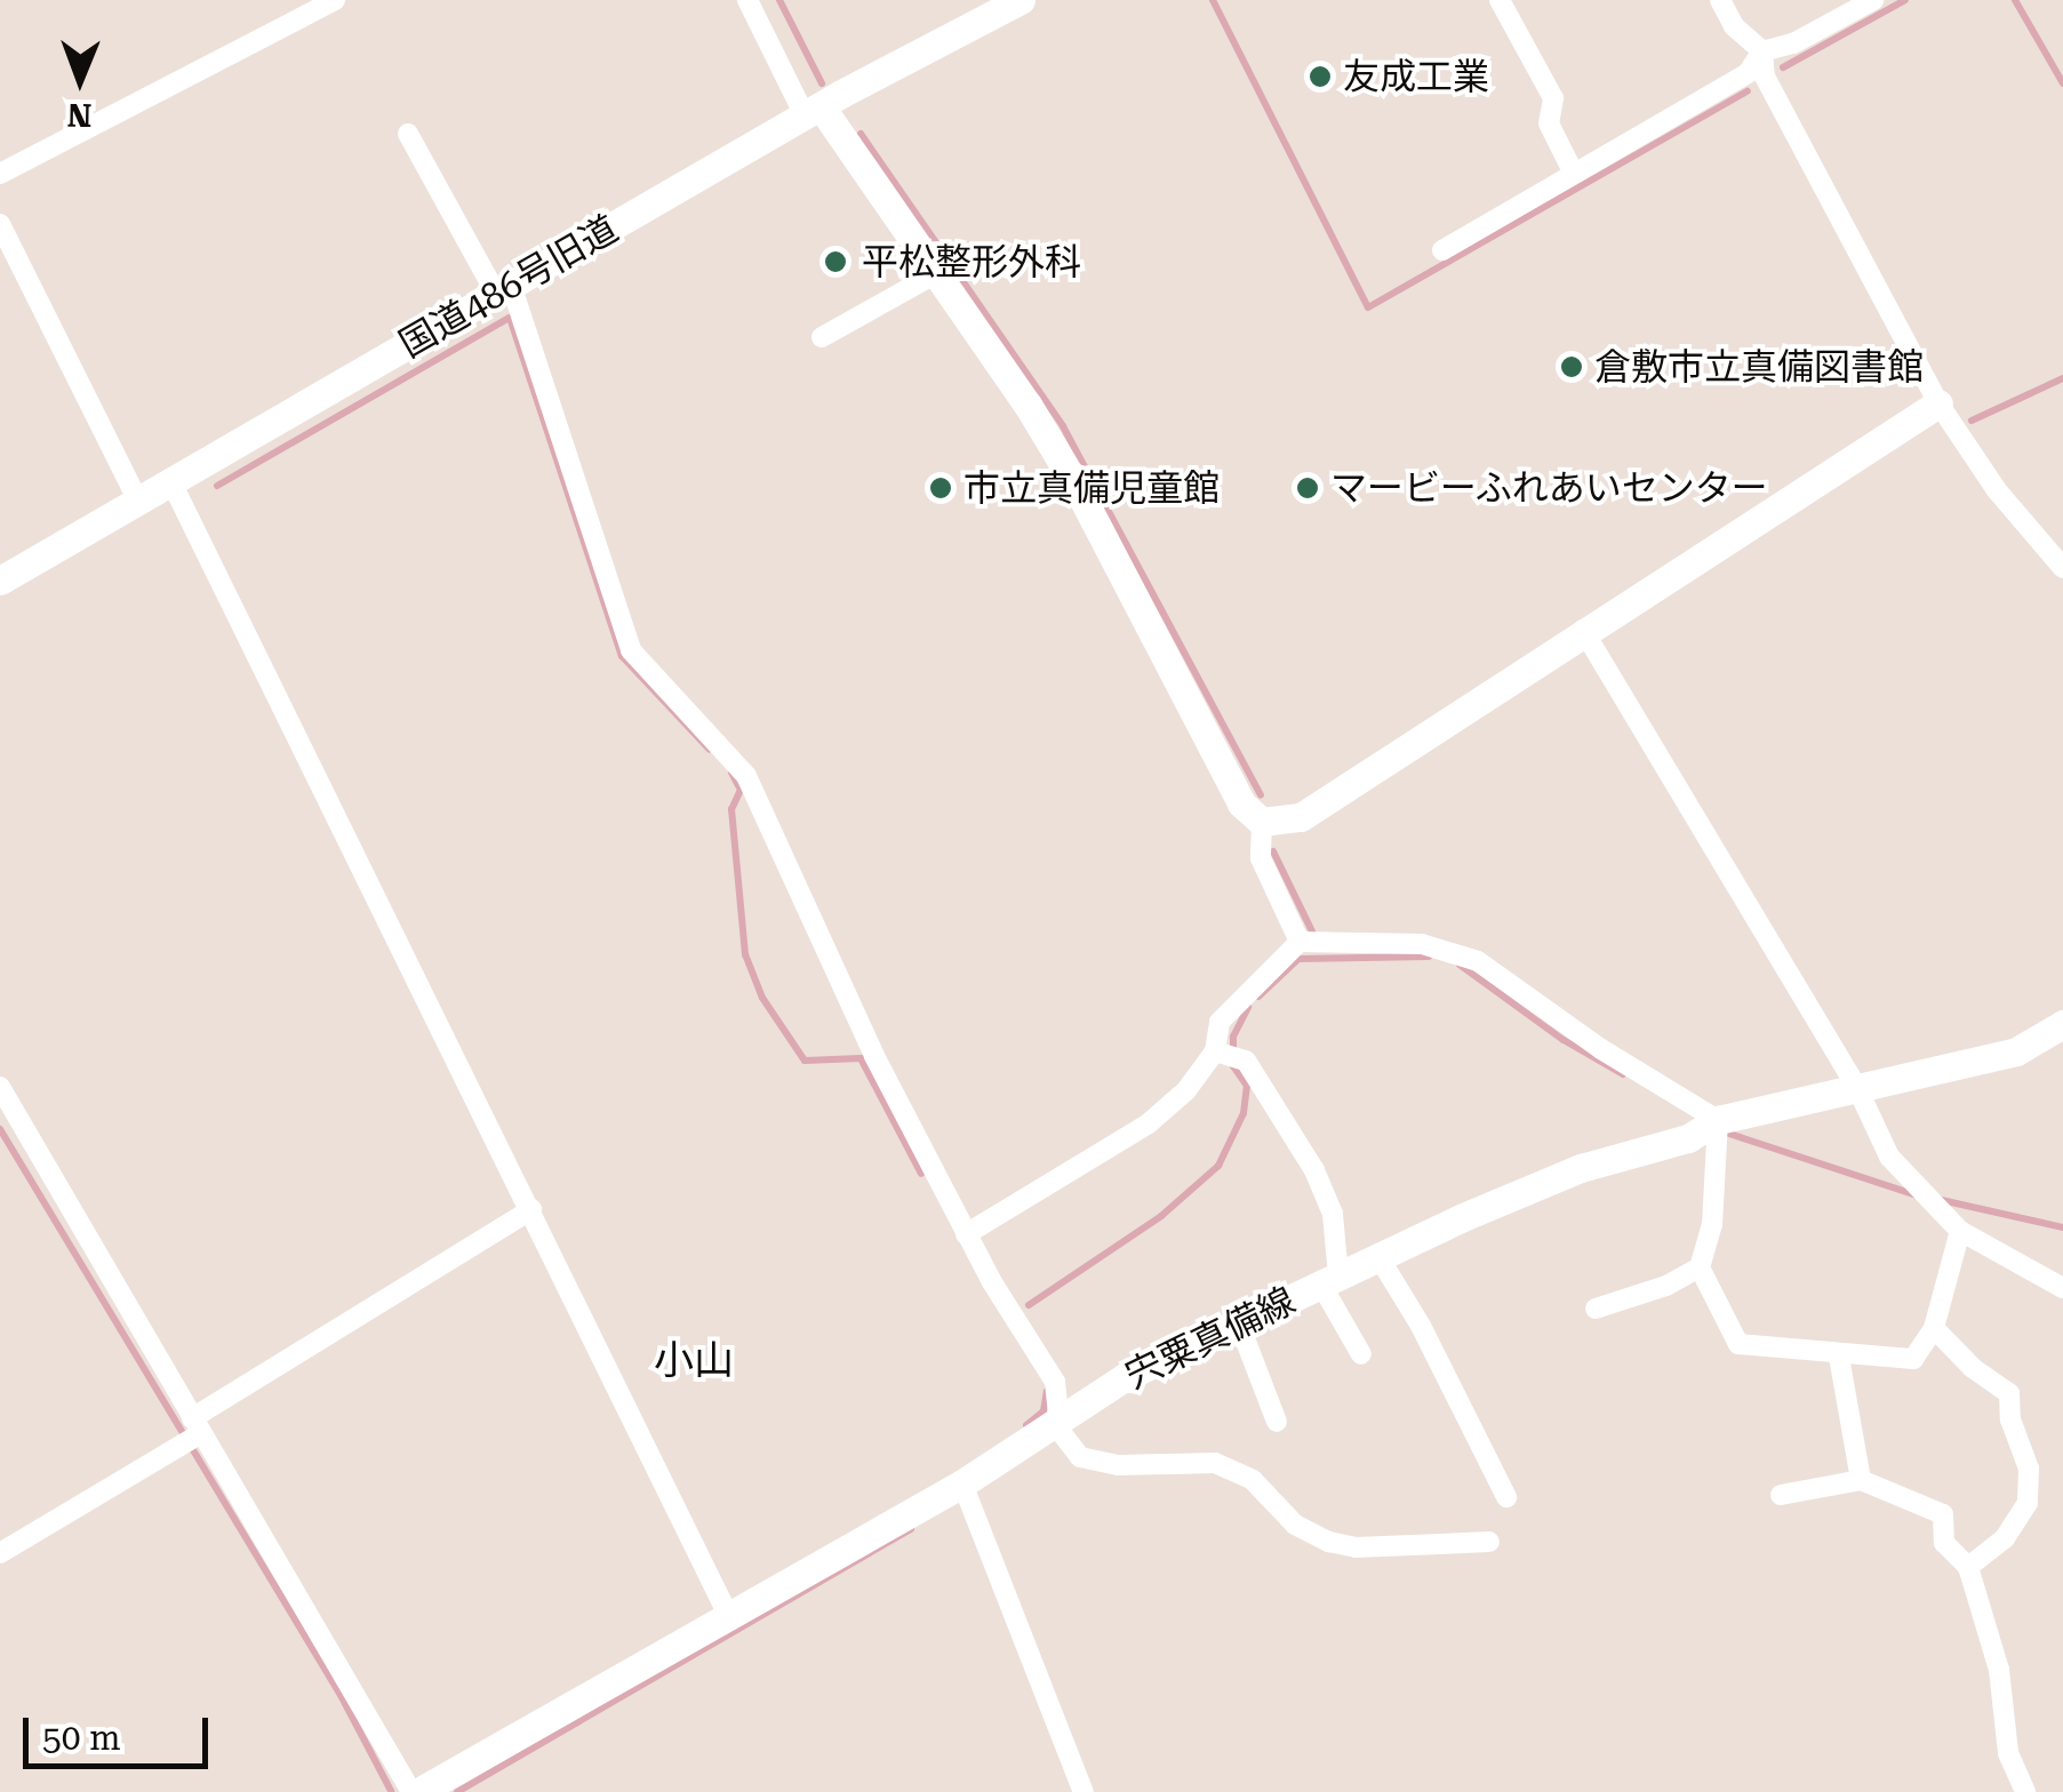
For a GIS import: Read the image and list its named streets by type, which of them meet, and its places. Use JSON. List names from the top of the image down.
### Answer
{
  "streets": {
    "street": ["国道486号旧道", "宍粟真備線"]
  },
  "districts": ["小山"],
  "places": [
    "友成工業",
    "平松整形外科",
    "倉敷市立真備図書館",
    "市立真備児童館",
    "マービーふれあいセンター"
  ],
  "scale_bar": "50 m",
  "north": "bottom"
}
